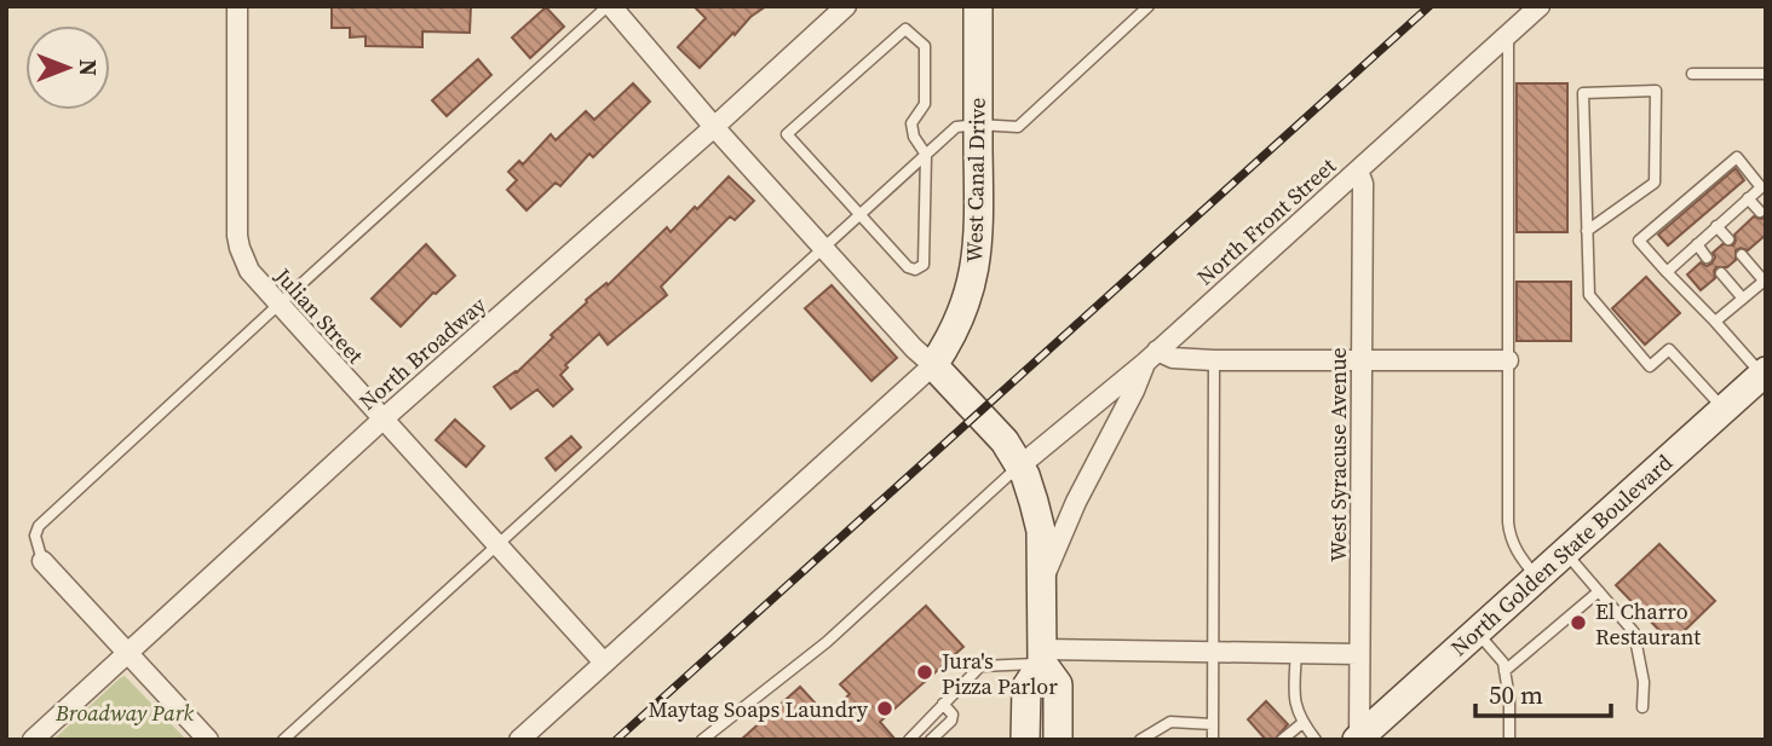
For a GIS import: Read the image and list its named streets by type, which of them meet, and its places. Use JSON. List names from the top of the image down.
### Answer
{
  "streets": {
    "street": [
      "West Canal Drive",
      "North Front Street",
      "Julian Street",
      "North Broadway",
      "West Syracuse Avenue",
      "North Golden State Boulevard"
    ]
  },
  "crossings": [
    ["North Front Street", "West Syracuse Avenue"],
    ["Julian Street", "North Broadway"],
    ["West Syracuse Avenue", "North Golden State Boulevard"]
  ],
  "parks": ["Broadway Park"],
  "places": ["El Charro Restaurant", "Jura's Pizza Parlor", "Maytag Soaps Laundry"],
  "scale_bar": "50 m",
  "north": "right"
}
